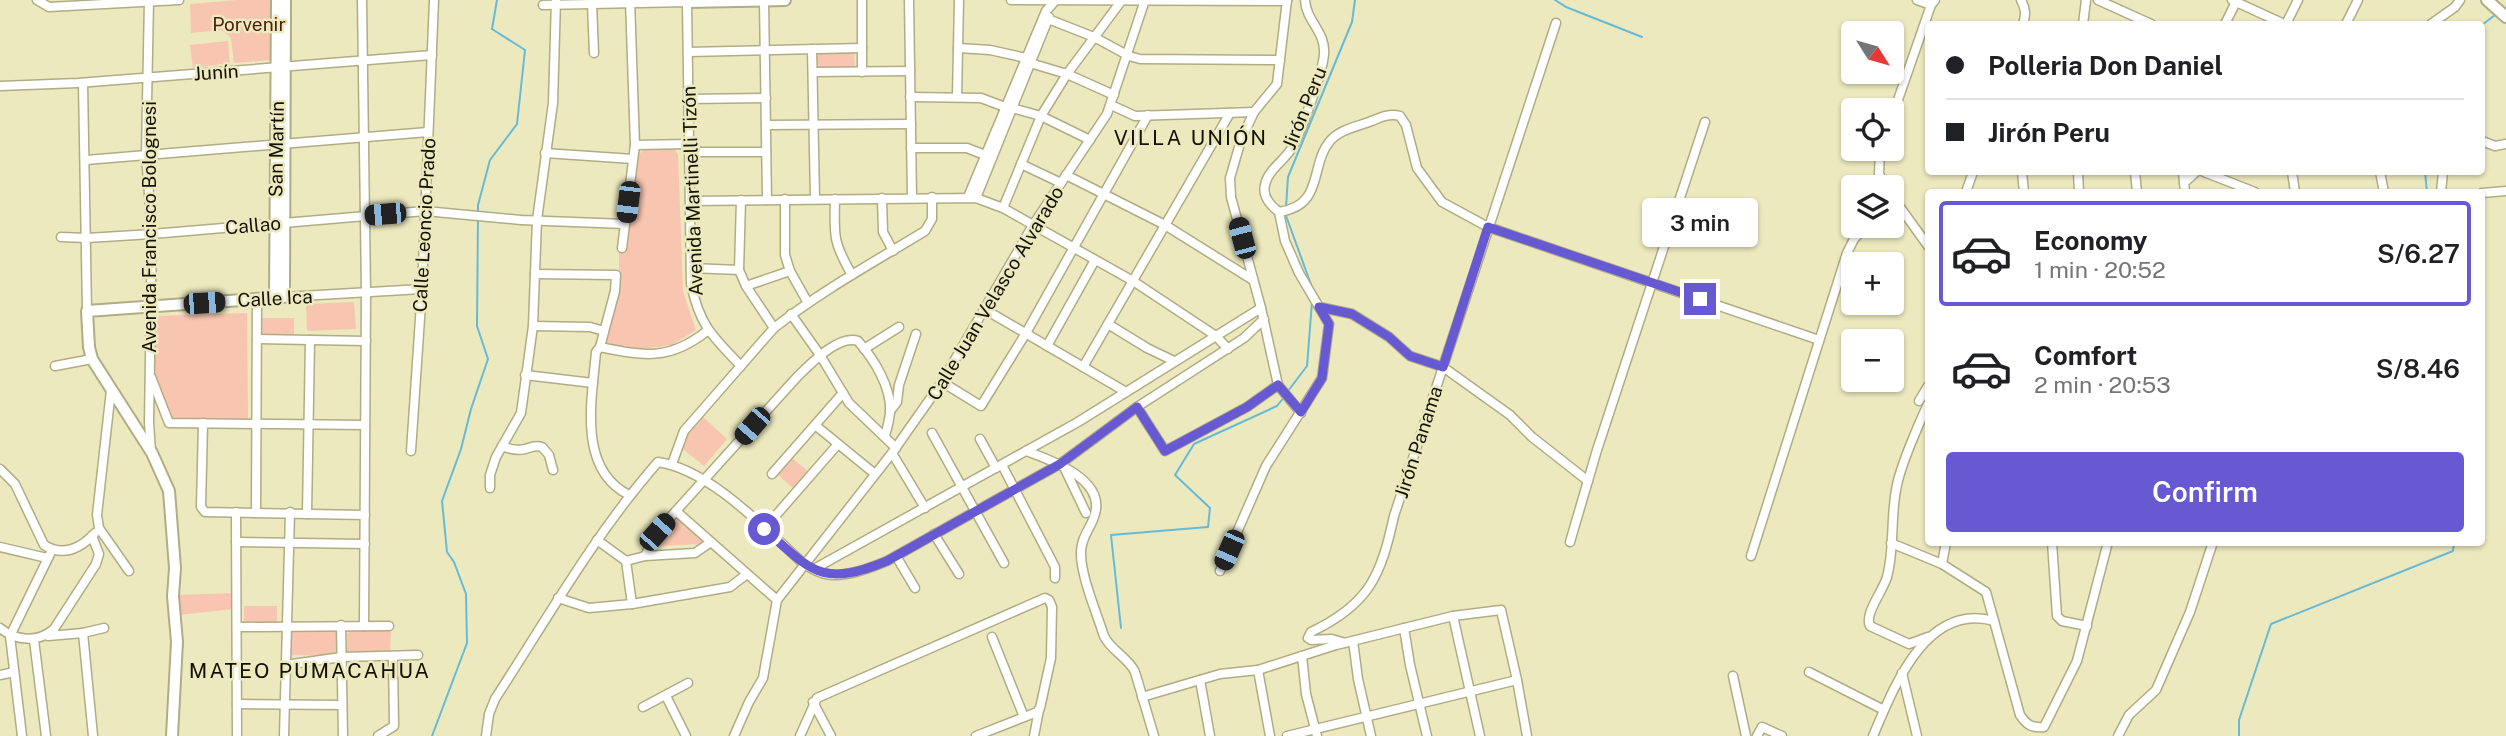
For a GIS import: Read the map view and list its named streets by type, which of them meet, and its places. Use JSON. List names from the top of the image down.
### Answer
{
  "streets": {
    "street": [
      "Junín",
      "Jirón Peru",
      "San Martín",
      "Avenida Martinelli Tizón",
      "Callao",
      "Calle Leoncio Prado",
      "Avenida Francisco Bolognesi",
      "Calle Juan Velasco Alvarado",
      "Calle Ica",
      "Jirón Panama"
    ]
  },
  "crossings": [
    ["Junín", "San Martín"],
    ["Junín", "Calle Leoncio Prado"],
    ["Junín", "Avenida Francisco Bolognesi"],
    ["Jirón Peru", "Jirón Panama"],
    ["San Martín", "Callao"],
    ["San Martín", "Calle Ica"],
    ["Callao", "Calle Leoncio Prado"],
    ["Callao", "Avenida Francisco Bolognesi"],
    ["Calle Leoncio Prado", "Calle Ica"],
    ["Avenida Francisco Bolognesi", "Calle Ica"]
  ],
  "districts": ["VILLA UNIÓN", "MATEO PUMACAHUA"],
  "parks": ["Porvenir"],
  "north": "bottom right",
  "page": {
    "map_buttons": ["+", "−"],
    "banner": ["Polleria Don Daniel", "Jirón Peru"],
    "bubble": "3 min",
    "list": [
      {
        "name": "Economy",
        "note": "1 min · 20:52",
        "value": "S/6.27"
      },
      {
        "name": "Comfort",
        "note": "2 min · 20:53",
        "value": "S/8.46"
      }
    ],
    "buttons": "Confirm"
  }
}
